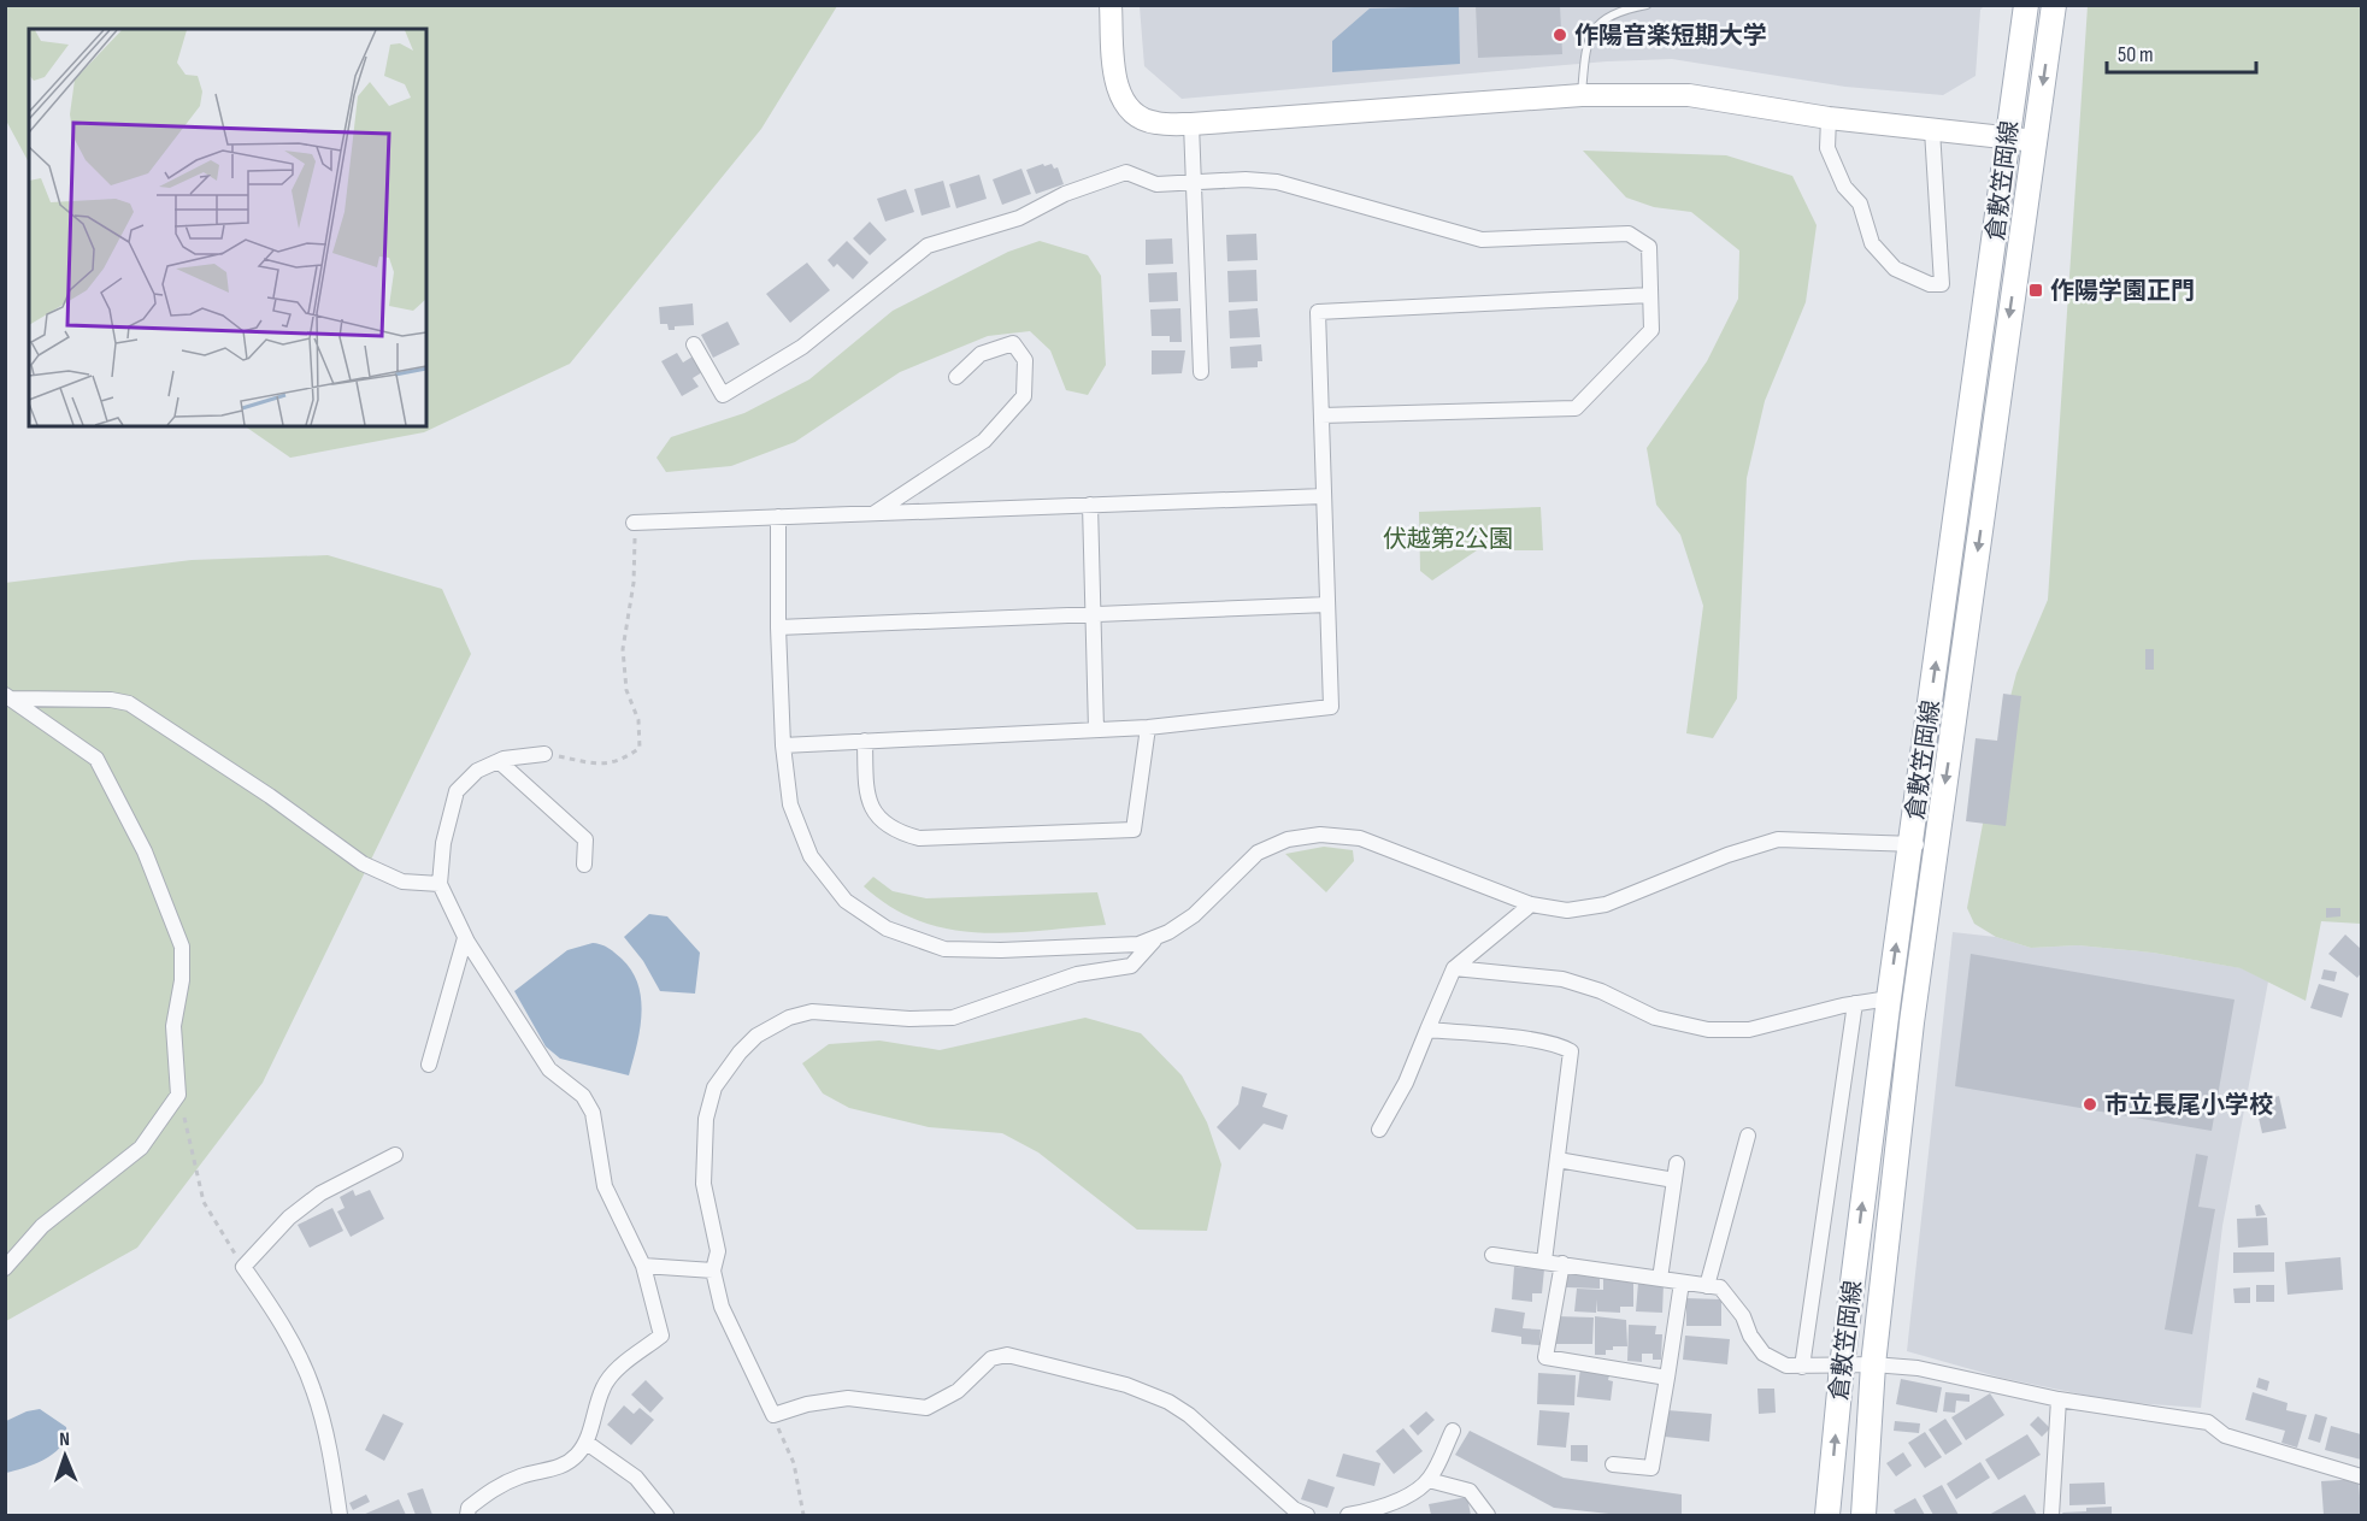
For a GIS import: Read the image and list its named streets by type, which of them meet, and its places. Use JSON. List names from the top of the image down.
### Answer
{
  "streets": {
    "main road": ["倉敷笠岡線"]
  },
  "parks": ["伏越第2公園"],
  "places": {
    "other": ["作陽音楽短期大学", "市立長尾小学校"],
    "transit": ["作陽学園正門"]
  },
  "scale_bar": "50 m",
  "north": "top"
}
